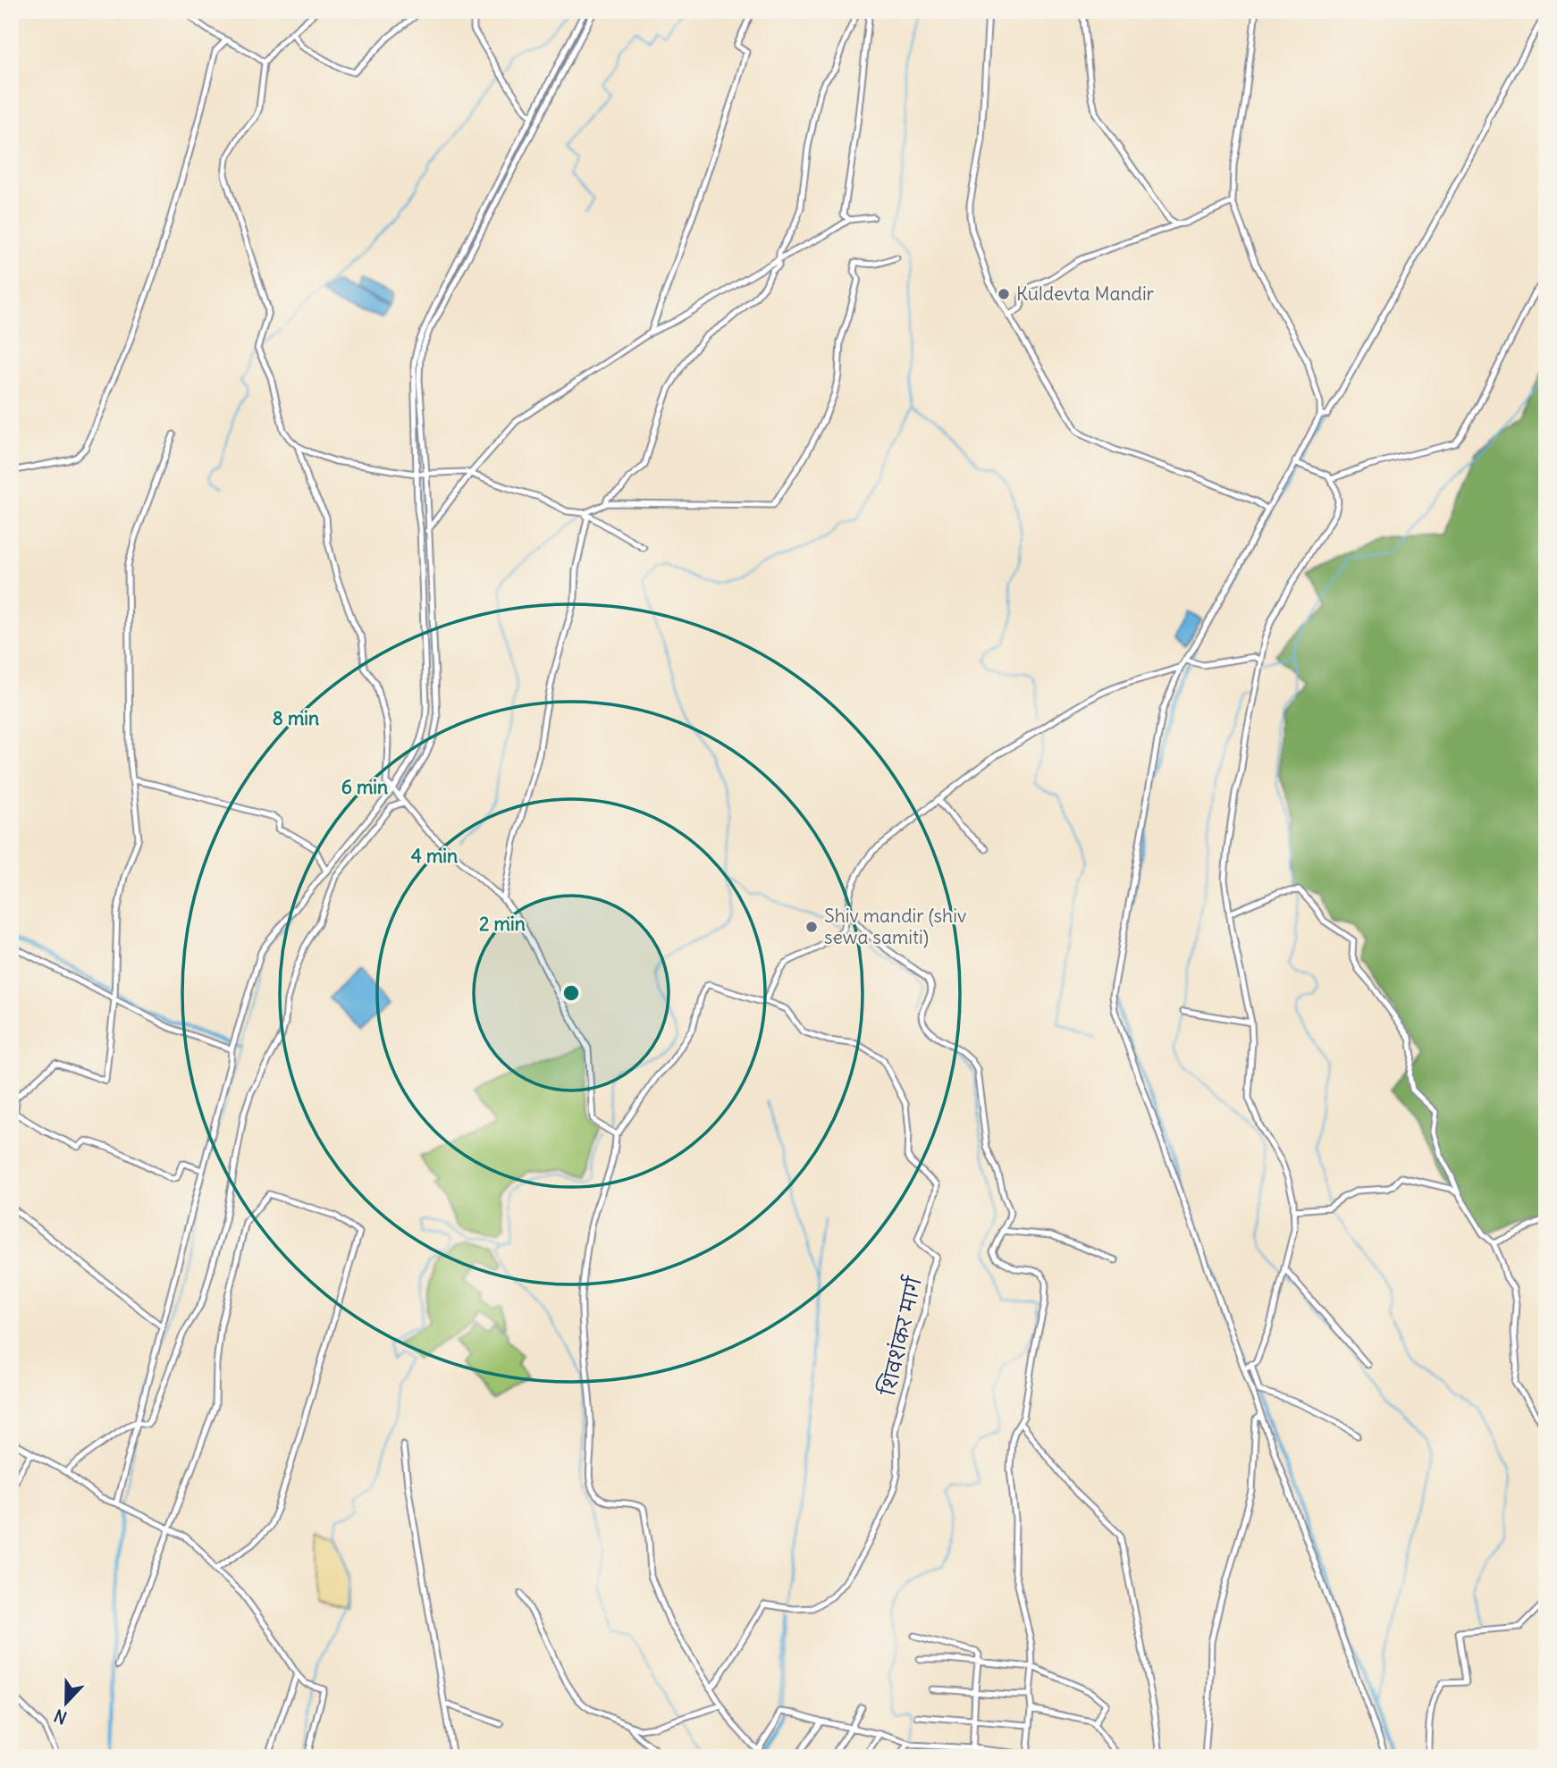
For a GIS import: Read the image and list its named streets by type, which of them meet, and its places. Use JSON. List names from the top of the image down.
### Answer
{
  "streets": {
    "street": ["शिवशंकर मार्ग"]
  },
  "places": ["Kuldevta Mandir", "Shiv mandir (shiv sewa samiti)"],
  "north": "bottom",
  "rings": [
    "8 min",
    "6 min",
    "4 min",
    "2 min"
  ]
}
